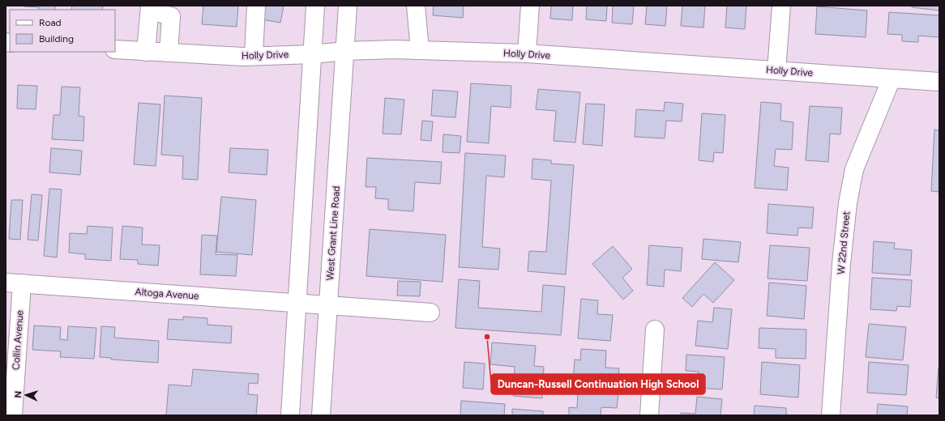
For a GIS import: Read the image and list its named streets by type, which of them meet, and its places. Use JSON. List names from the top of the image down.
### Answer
{
  "streets": {
    "street": [
      "Holly Drive",
      "West Grant Line Road",
      "W 22nd Street",
      "Altoga Avenue",
      "Collin Avenue"
    ]
  },
  "crossings": [
    ["Holly Drive", "West Grant Line Road"],
    ["Holly Drive", "W 22nd Street"],
    ["West Grant Line Road", "Altoga Avenue"],
    ["Altoga Avenue", "Collin Avenue"]
  ],
  "places": ["Duncan-Russell Continuation High School"],
  "legend": ["Road", "Building"],
  "north": "left"
}
